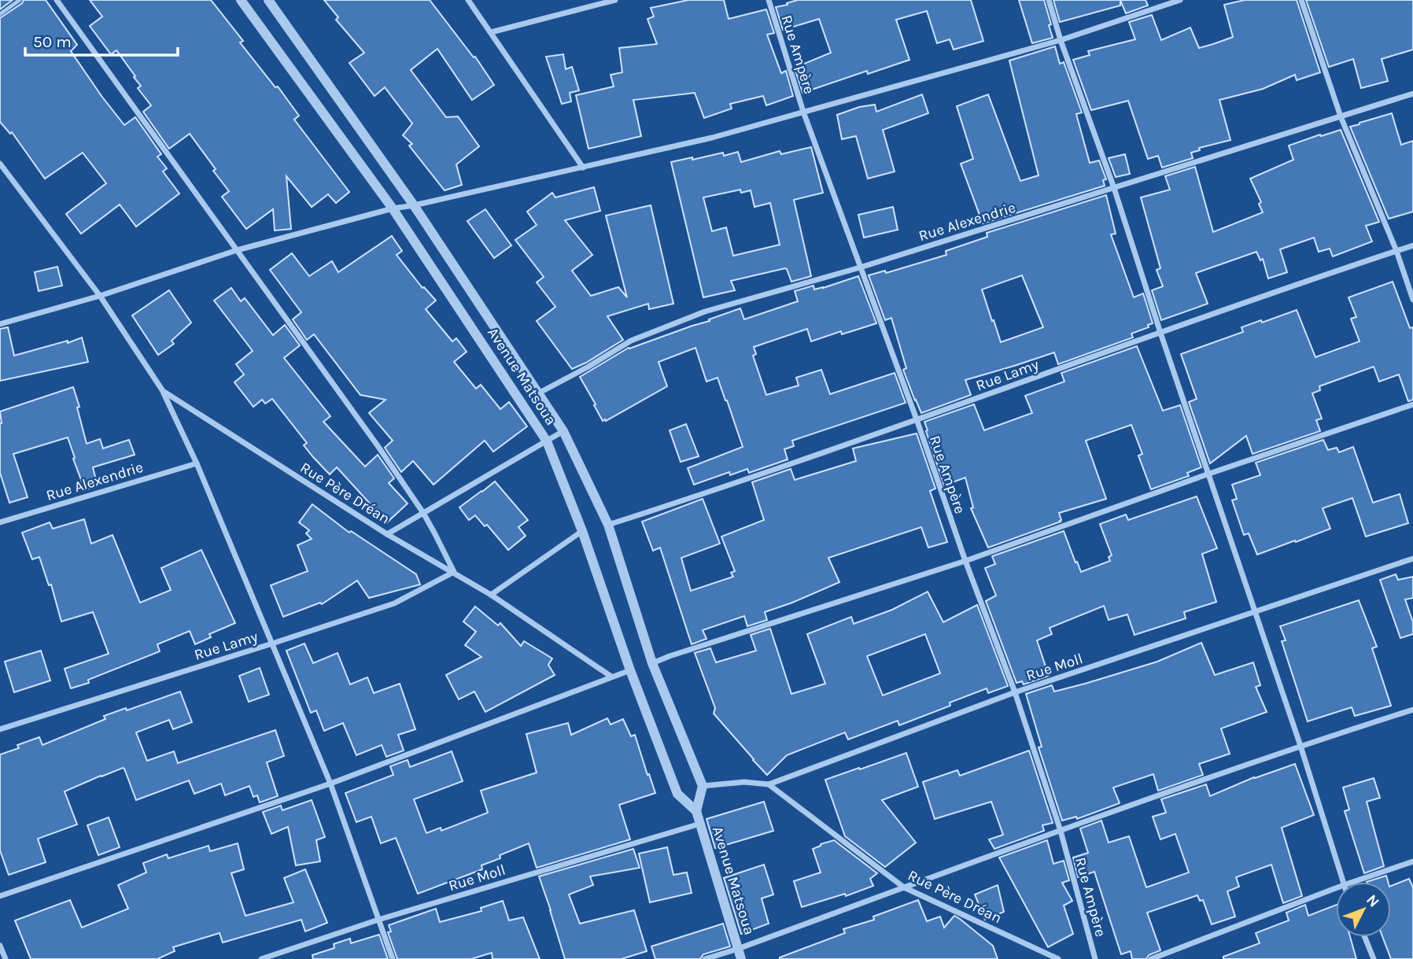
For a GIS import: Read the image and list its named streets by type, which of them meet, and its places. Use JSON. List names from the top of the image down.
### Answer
{
  "streets": {
    "street": [
      "Rue Ampère",
      "Rue Alexendrie",
      "Rue Lamy",
      "Avenue Matsoua",
      "Rue Père Dréan",
      "Rue Moll"
    ]
  },
  "crossings": [
    ["Rue Ampère", "Rue Alexendrie"],
    ["Rue Ampère", "Rue Lamy"],
    ["Rue Ampère", "Rue Moll"],
    ["Rue Alexendrie", "Avenue Matsoua"],
    ["Rue Lamy", "Avenue Matsoua"],
    ["Rue Lamy", "Rue Père Dréan"],
    ["Avenue Matsoua", "Rue Moll"],
    ["Rue Père Dréan", "Rue Moll"]
  ],
  "scale_bar": "50 m",
  "north": "top right"
}
